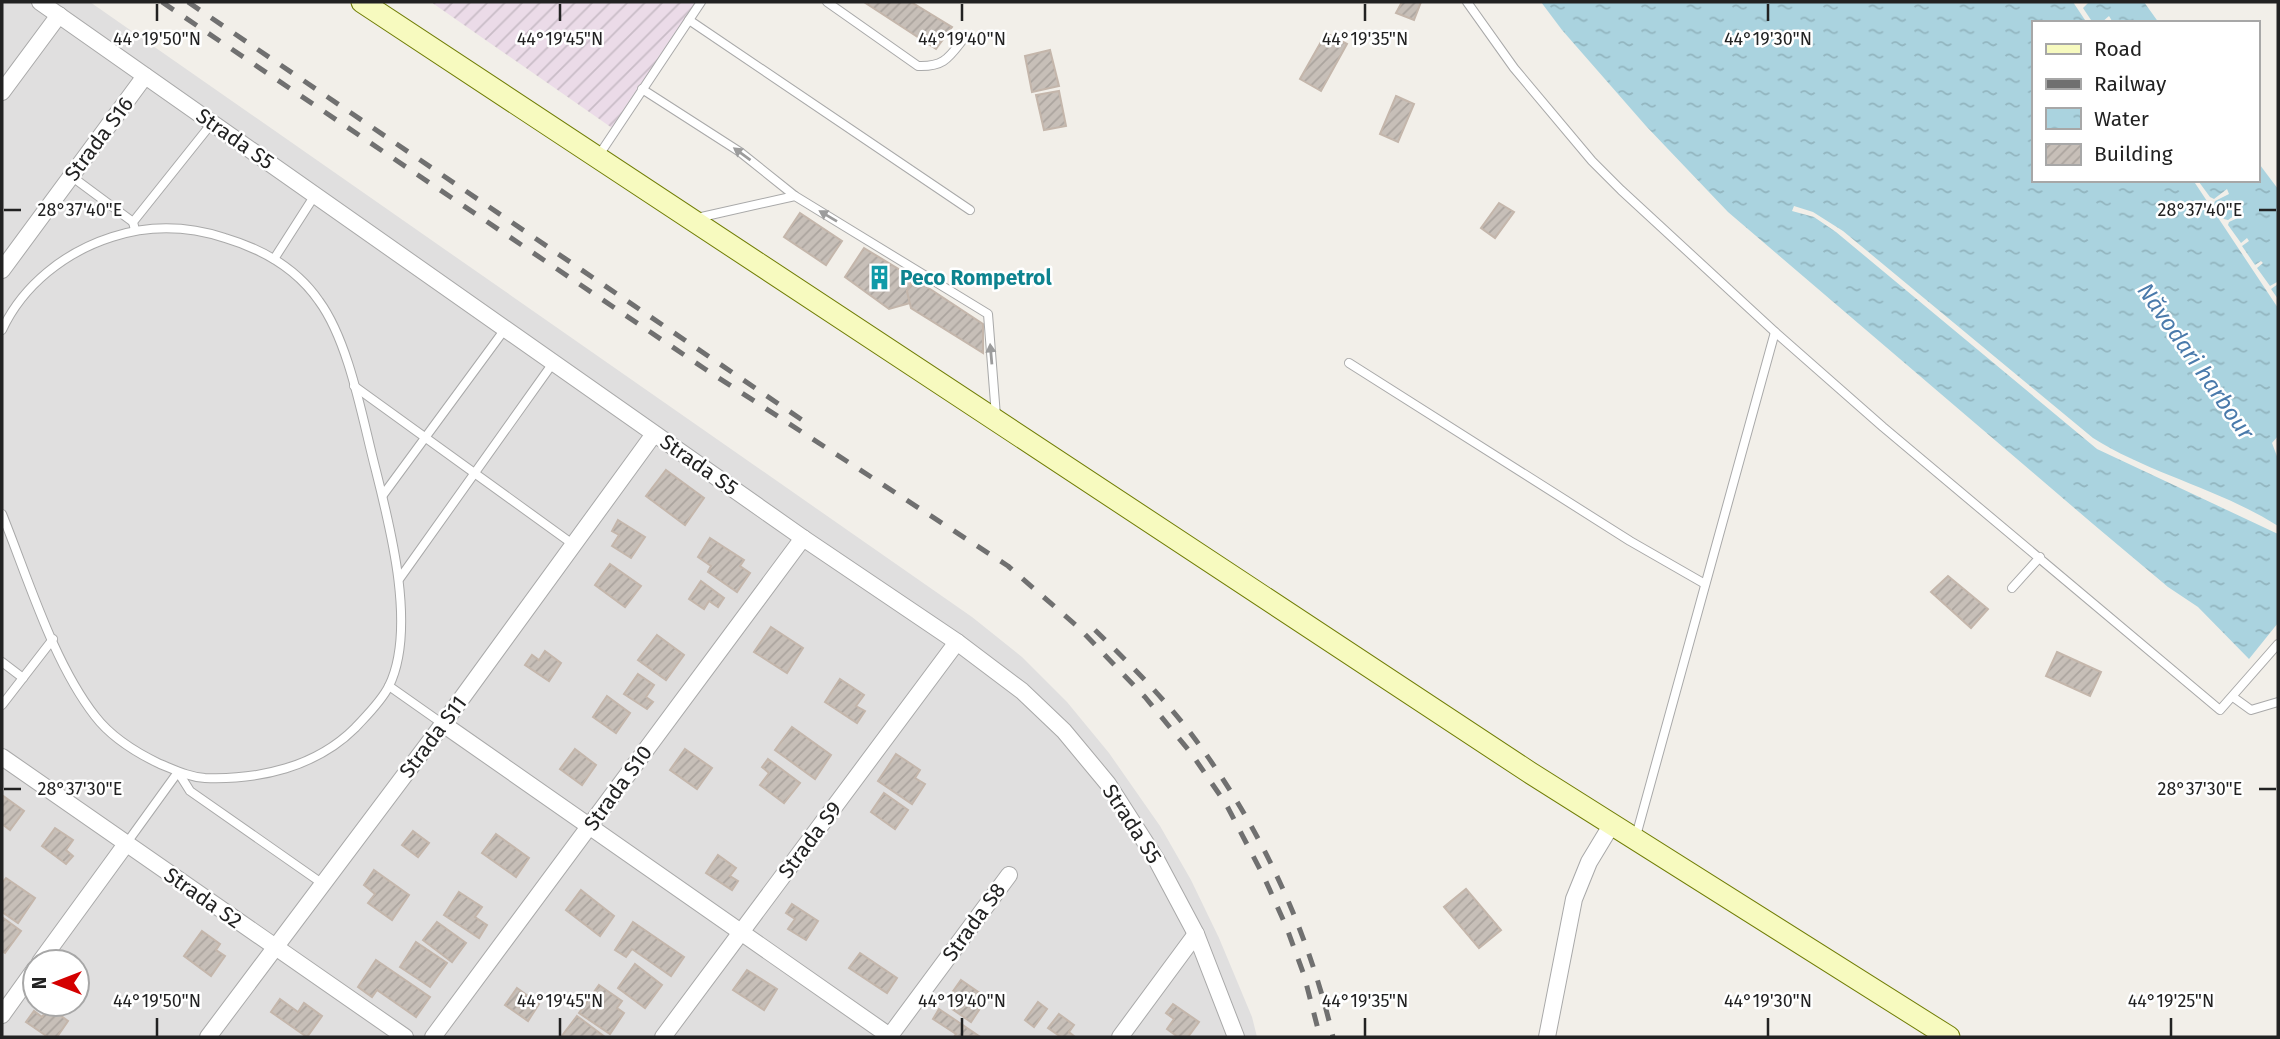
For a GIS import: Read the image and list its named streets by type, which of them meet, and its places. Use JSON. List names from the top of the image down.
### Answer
{
  "streets": {
    "street": [
      "Strada S16",
      "Strada S5",
      "Strada S11",
      "Strada S10",
      "Strada S9",
      "Strada S2",
      "Strada S8"
    ]
  },
  "crossings": [
    ["Strada S16", "Strada S5"],
    ["Strada S5", "Strada S11"],
    ["Strada S5", "Strada S10"],
    ["Strada S5", "Strada S9"],
    ["Strada S11", "Strada S2"]
  ],
  "water": ["Năvodari harbour"],
  "places": {
    "building": ["Peco Rompetrol"]
  },
  "legend": [
    "Road",
    "Railway",
    "Water",
    "Building"
  ],
  "north": "left",
  "coordinates": [
    "44°19'50\"N",
    "44°19'45\"N",
    "44°19'40\"N",
    "44°19'35\"N",
    "44°19'30\"N",
    "28°37'40\"E",
    "28°37'30\"E",
    "44°19'25\"N"
  ]
}
